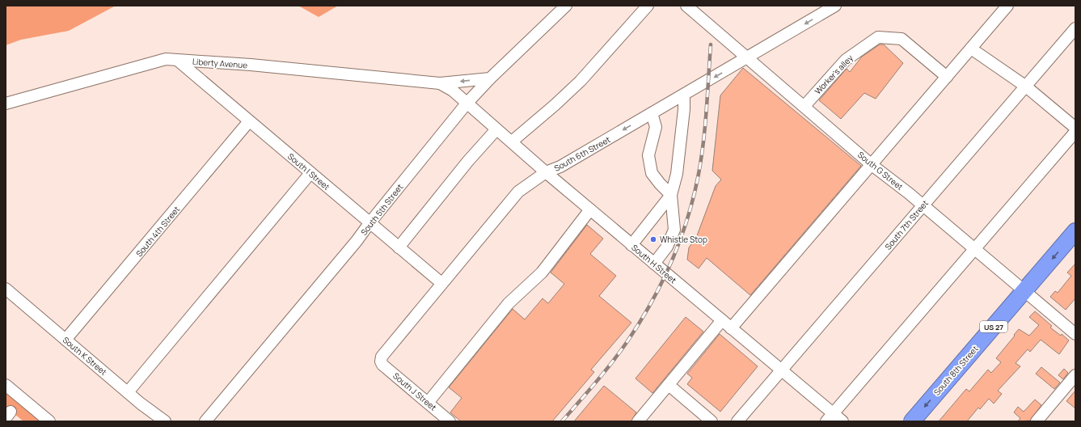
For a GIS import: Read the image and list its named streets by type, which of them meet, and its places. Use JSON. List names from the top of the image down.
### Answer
{
  "streets": {
    "highway": ["US 27", "South 8th Street"],
    "street": [
      "Liberty Avenue",
      "Worker's alley",
      "South 6th Street",
      "South G Street",
      "South I Street",
      "South 5th Street",
      "South 7th Street",
      "South 4th Street",
      "South H Street",
      "South K Street",
      "South J Street"
    ]
  },
  "crossings": [
    ["Liberty Avenue", "South I Street"],
    ["Liberty Avenue", "South 5th Street"],
    ["Liberty Avenue", "South H Street"],
    ["Worker's alley", "South G Street"],
    ["South 6th Street", "South G Street"],
    ["South 6th Street", "South I Street"],
    ["South 6th Street", "South H Street"],
    ["South 6th Street", "South J Street"],
    ["South G Street", "South 7th Street"],
    ["South G Street", "South 8th Street"],
    ["South I Street", "South 5th Street"],
    ["South I Street", "South 4th Street"],
    ["South 5th Street", "South H Street"],
    ["South 7th Street", "South H Street"],
    ["South 4th Street", "South K Street"]
  ],
  "one_way": ["South 8th Street"],
  "places": ["Whistle Stop"]
}
